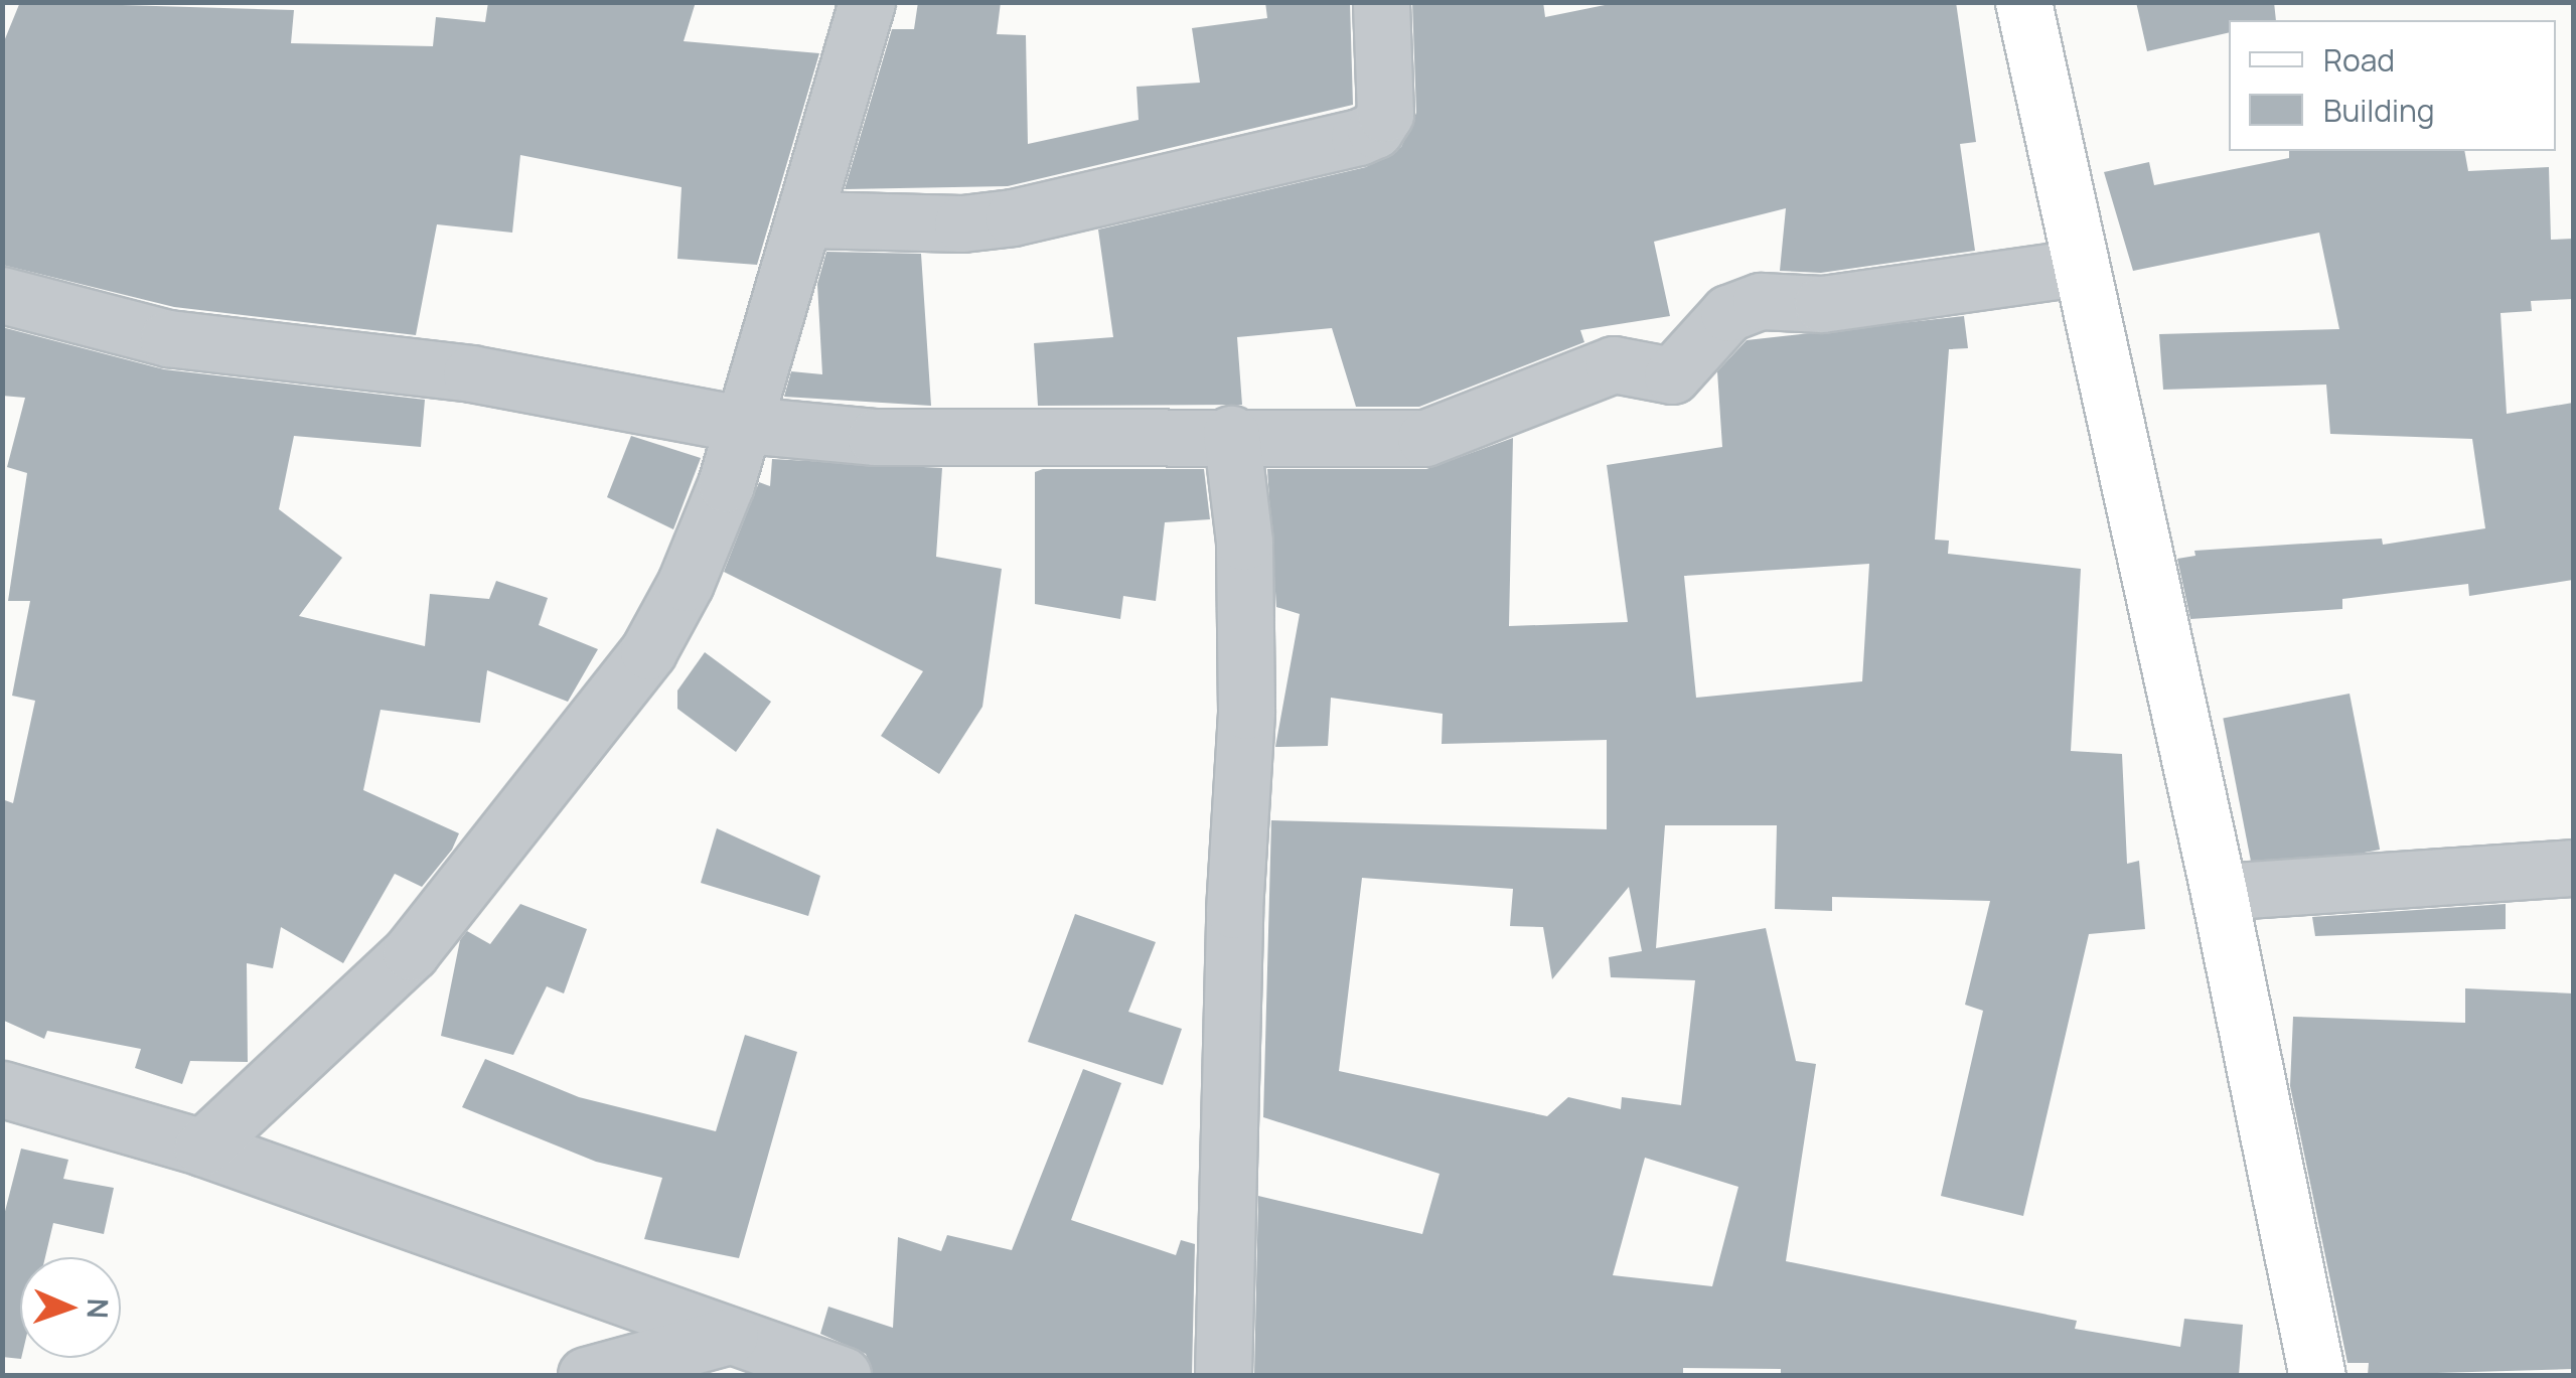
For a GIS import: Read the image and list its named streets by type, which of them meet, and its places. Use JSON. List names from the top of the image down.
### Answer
{
  "legend": ["Road", "Building"],
  "north": "right"
}
